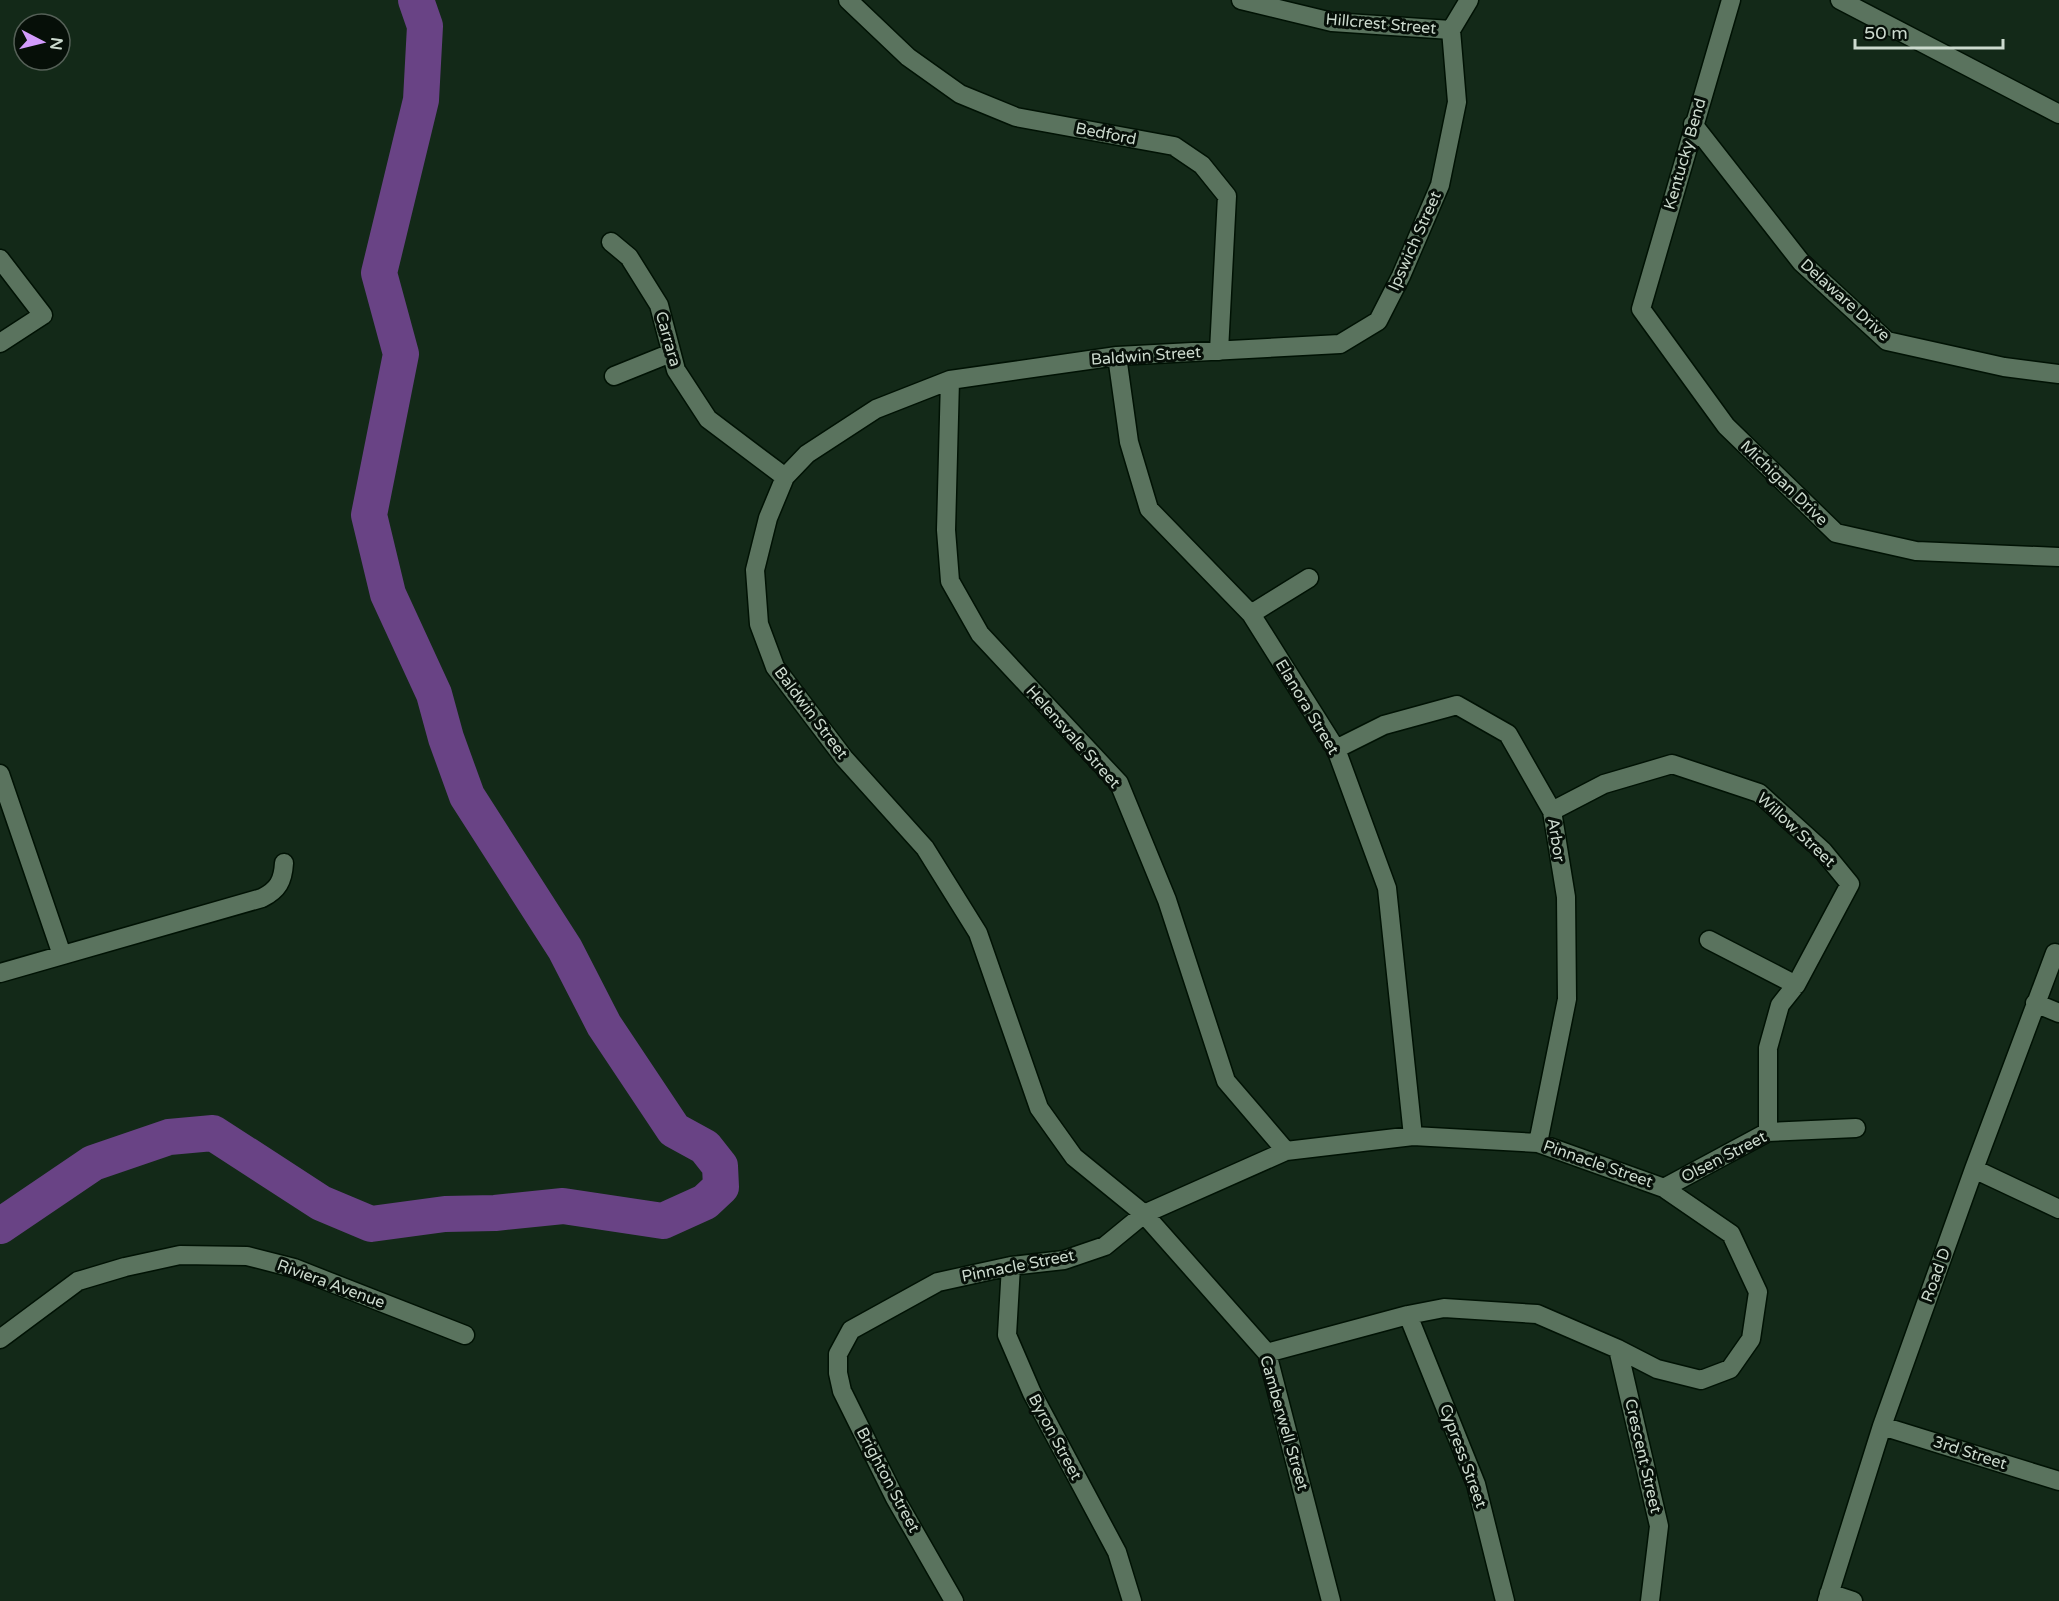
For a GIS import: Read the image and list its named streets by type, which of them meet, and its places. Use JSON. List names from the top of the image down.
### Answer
{
  "streets": {
    "street": [
      "Hillcrest Street",
      "Bedford",
      "Kentucky Bend",
      "Ipswich Street",
      "Delaware Drive",
      "Carrara",
      "Baldwin Street",
      "Michigan Drive",
      "Elanora Street",
      "Helensvale Street",
      "Willow Street",
      "Arbor",
      "Olsen Street",
      "Pinnacle Street",
      "Road D",
      "Riviera Avenue",
      "Camberwell Street",
      "Byron Street",
      "3rd Street",
      "Cypress Street",
      "Crescent Street",
      "Brighton Street"
    ]
  },
  "crossings": [
    ["Hillcrest Street", "Ipswich Street"],
    ["Bedford", "Ipswich Street"],
    ["Bedford", "Baldwin Street"],
    ["Kentucky Bend", "Delaware Drive"],
    ["Kentucky Bend", "Michigan Drive"],
    ["Ipswich Street", "Baldwin Street"],
    ["Carrara", "Baldwin Street"],
    ["Baldwin Street", "Elanora Street"],
    ["Baldwin Street", "Helensvale Street"],
    ["Baldwin Street", "Pinnacle Street"],
    ["Baldwin Street", "Camberwell Street"],
    ["Elanora Street", "Arbor"],
    ["Elanora Street", "Pinnacle Street"],
    ["Helensvale Street", "Pinnacle Street"],
    ["Willow Street", "Arbor"],
    ["Willow Street", "Olsen Street"],
    ["Arbor", "Pinnacle Street"],
    ["Olsen Street", "Pinnacle Street"],
    ["Pinnacle Street", "Camberwell Street"],
    ["Pinnacle Street", "Byron Street"],
    ["Pinnacle Street", "Cypress Street"],
    ["Pinnacle Street", "Crescent Street"],
    ["Pinnacle Street", "Brighton Street"],
    ["Road D", "3rd Street"]
  ],
  "scale_bar": "50 m",
  "north": "right"
}
